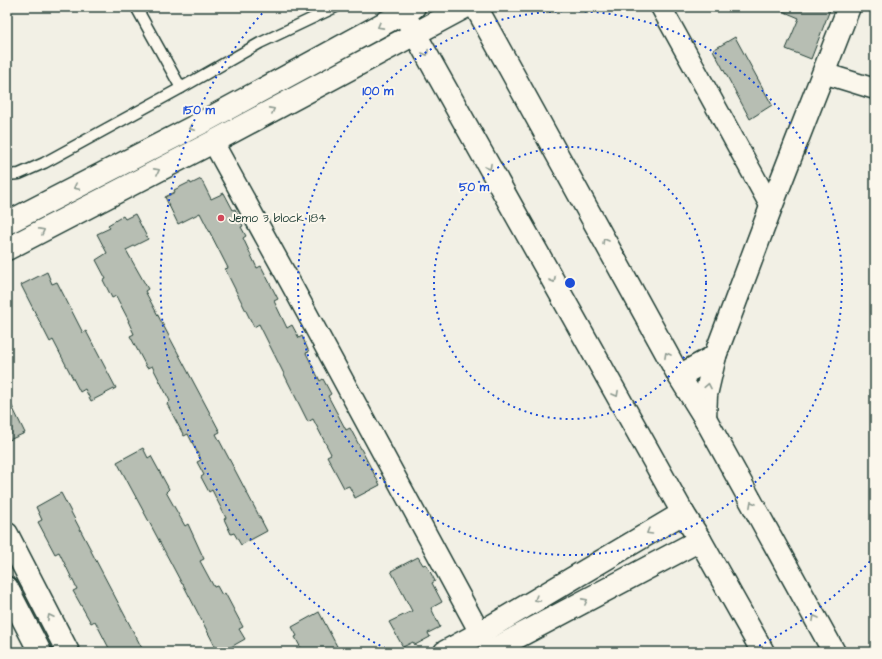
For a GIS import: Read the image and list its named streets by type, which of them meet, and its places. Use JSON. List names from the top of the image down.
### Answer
{
  "places": ["Jemo 3 block 184"],
  "rings": ["100 m", "150 m", "50 m"]
}
